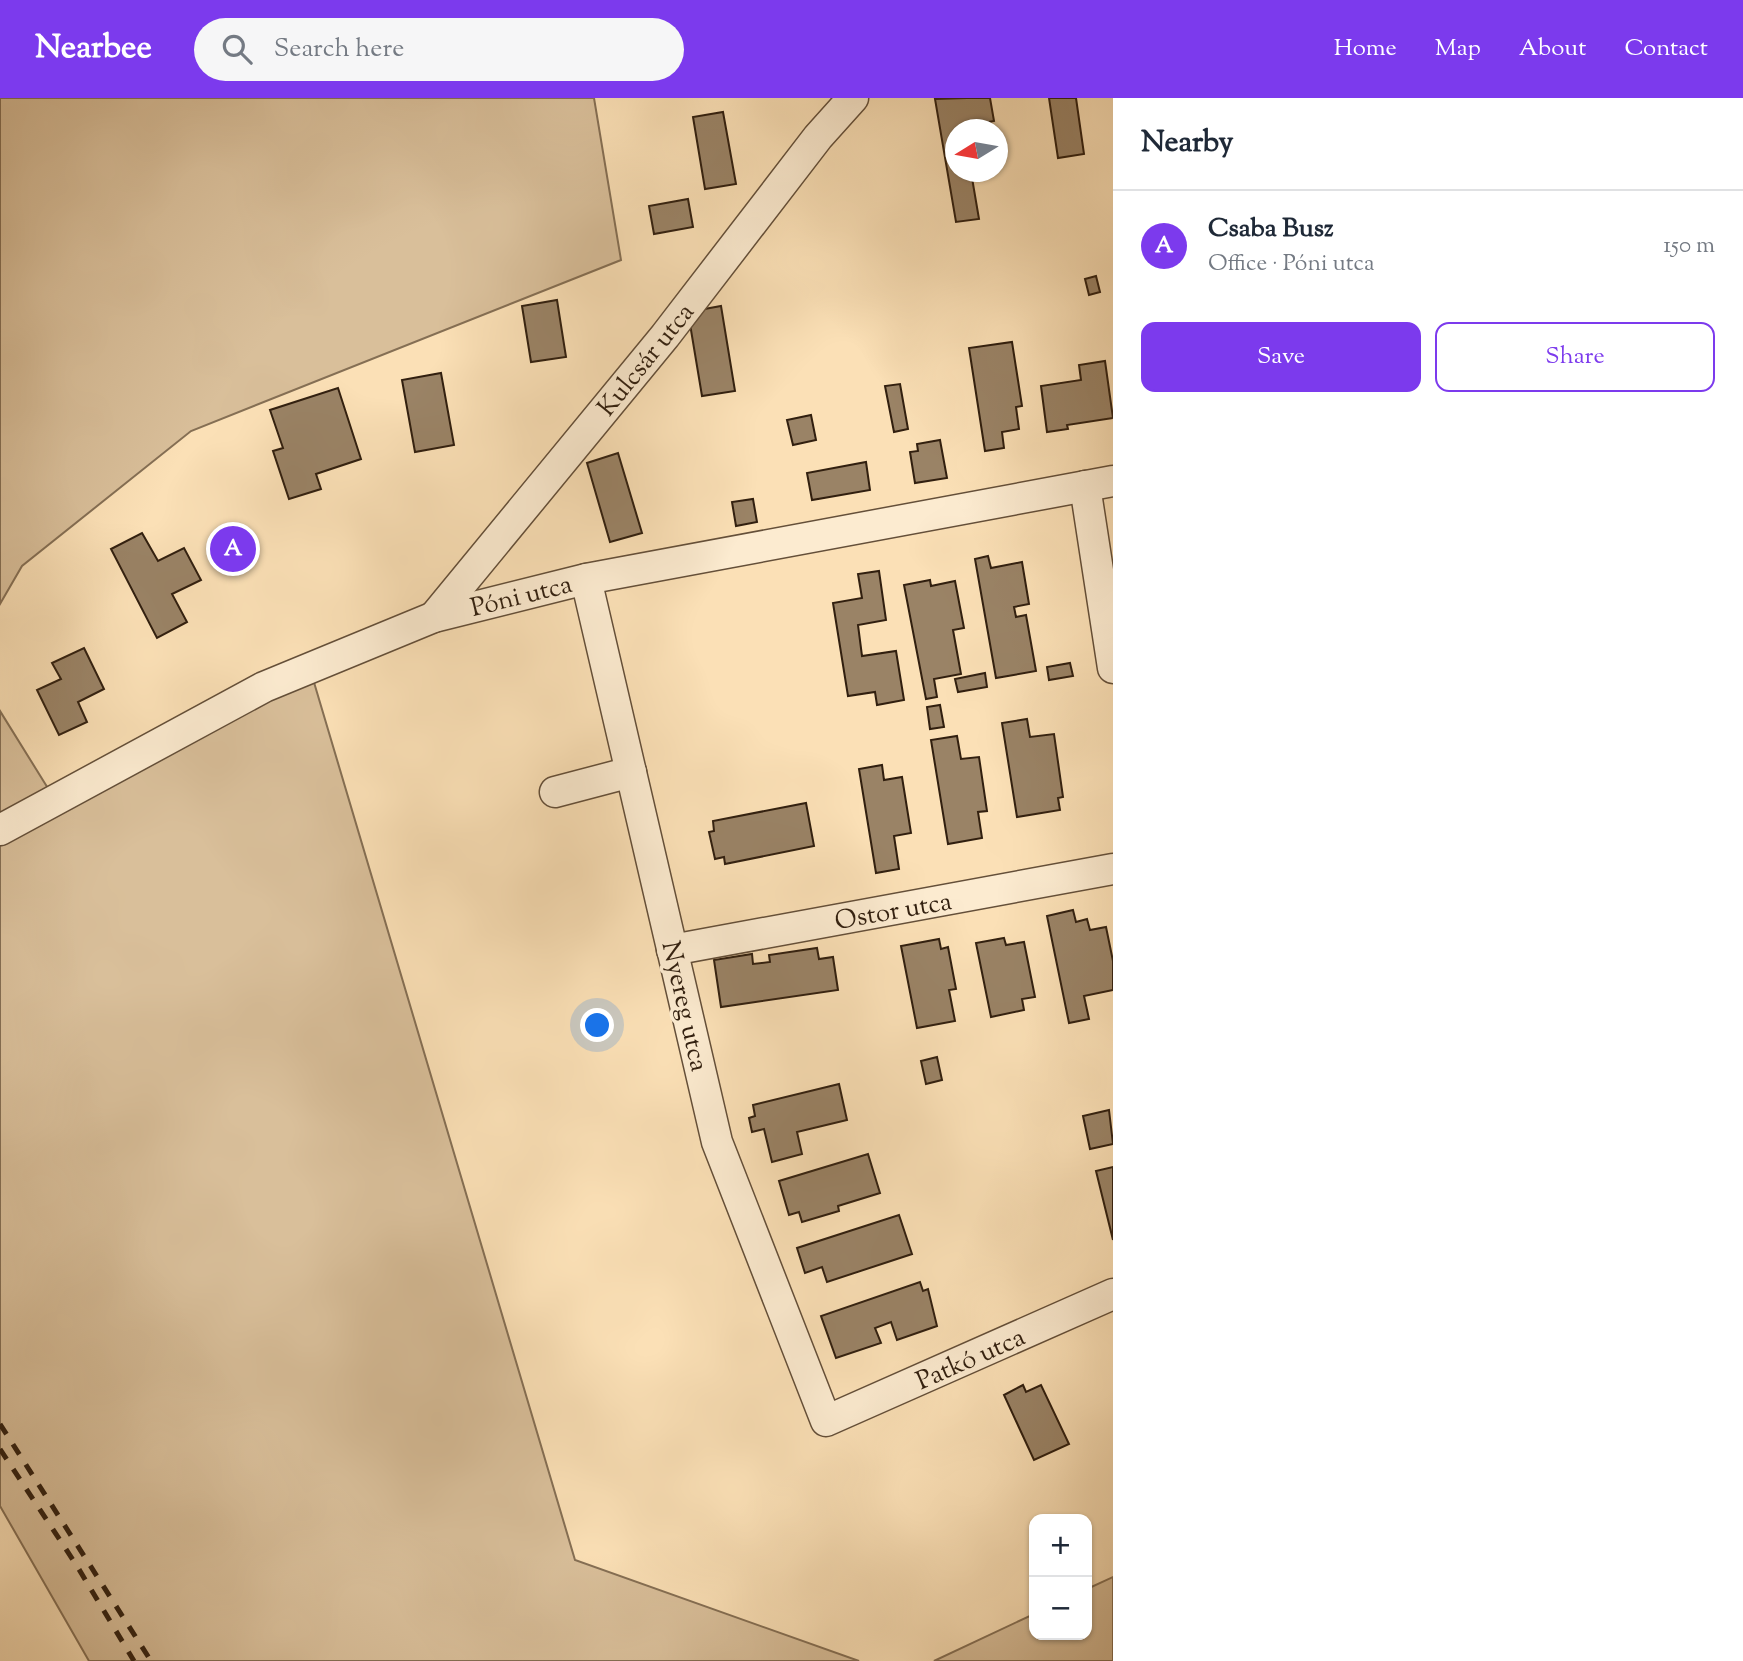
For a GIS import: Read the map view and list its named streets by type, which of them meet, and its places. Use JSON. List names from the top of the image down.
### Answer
{
  "streets": {
    "street": [
      "Kulcsár utca",
      "Póni utca",
      "Ostor utca",
      "Nyereg utca",
      "Patkó utca"
    ]
  },
  "crossings": [
    ["Kulcsár utca", "Póni utca"],
    ["Póni utca", "Nyereg utca"],
    ["Ostor utca", "Nyereg utca"],
    ["Nyereg utca", "Patkó utca"]
  ],
  "north": "left",
  "page": {
    "header": "Nearbee",
    "search": "Search here",
    "nav": [
      "Home",
      "Map",
      "About",
      "Contact"
    ],
    "heading": "Nearby",
    "list": [
      {
        "mark": "A",
        "name": "Csaba Busz",
        "note": "Office · Póni utca",
        "value": "150 m"
      }
    ],
    "buttons": ["Save", "Share"],
    "pins": "A",
    "map_buttons": ["+", "−"]
  }
}
